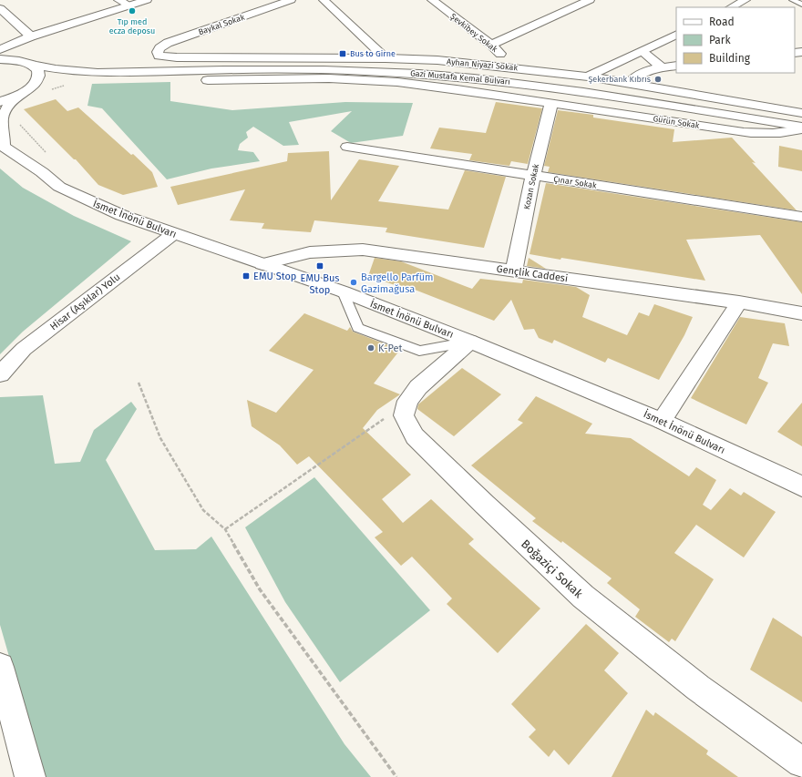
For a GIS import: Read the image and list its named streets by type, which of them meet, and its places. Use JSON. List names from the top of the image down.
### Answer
{
  "streets": {
    "street": [
      "Baykal Sokak",
      "Şevkibey Sokak",
      "Ayhan Niyazi Sokak",
      "Gazi Mustafa Kemal Bulvarı",
      "Gürün Sokak",
      "Çınar Sokak",
      "Kozan Sokak",
      "İsmet İnönü Bulvarı",
      "Gençlik Caddesi",
      "Hisar (Aşıklar) Yolu",
      "Boğaziçi Sokak"
    ]
  },
  "crossings": [
    ["Baykal Sokak", "Ayhan Niyazi Sokak"],
    ["Şevkibey Sokak", "Ayhan Niyazi Sokak"],
    ["Gürün Sokak", "Kozan Sokak"],
    ["Çınar Sokak", "Kozan Sokak"],
    ["Kozan Sokak", "Gençlik Caddesi"],
    ["İsmet İnönü Bulvarı", "Gençlik Caddesi"],
    ["İsmet İnönü Bulvarı", "Hisar (Aşıklar) Yolu"]
  ],
  "places": {
    "other": [
      "Tıp med ecza deposu",
      "Şekerbank Kıbrıs",
      "Bargello Parfüm Gazimağusa",
      "K-Pet"
    ],
    "transit": ["Bus to Girne", "EMU Bus Stop", "EMU Stop"]
  },
  "legend": ["Road", "Park", "Building"]
}
